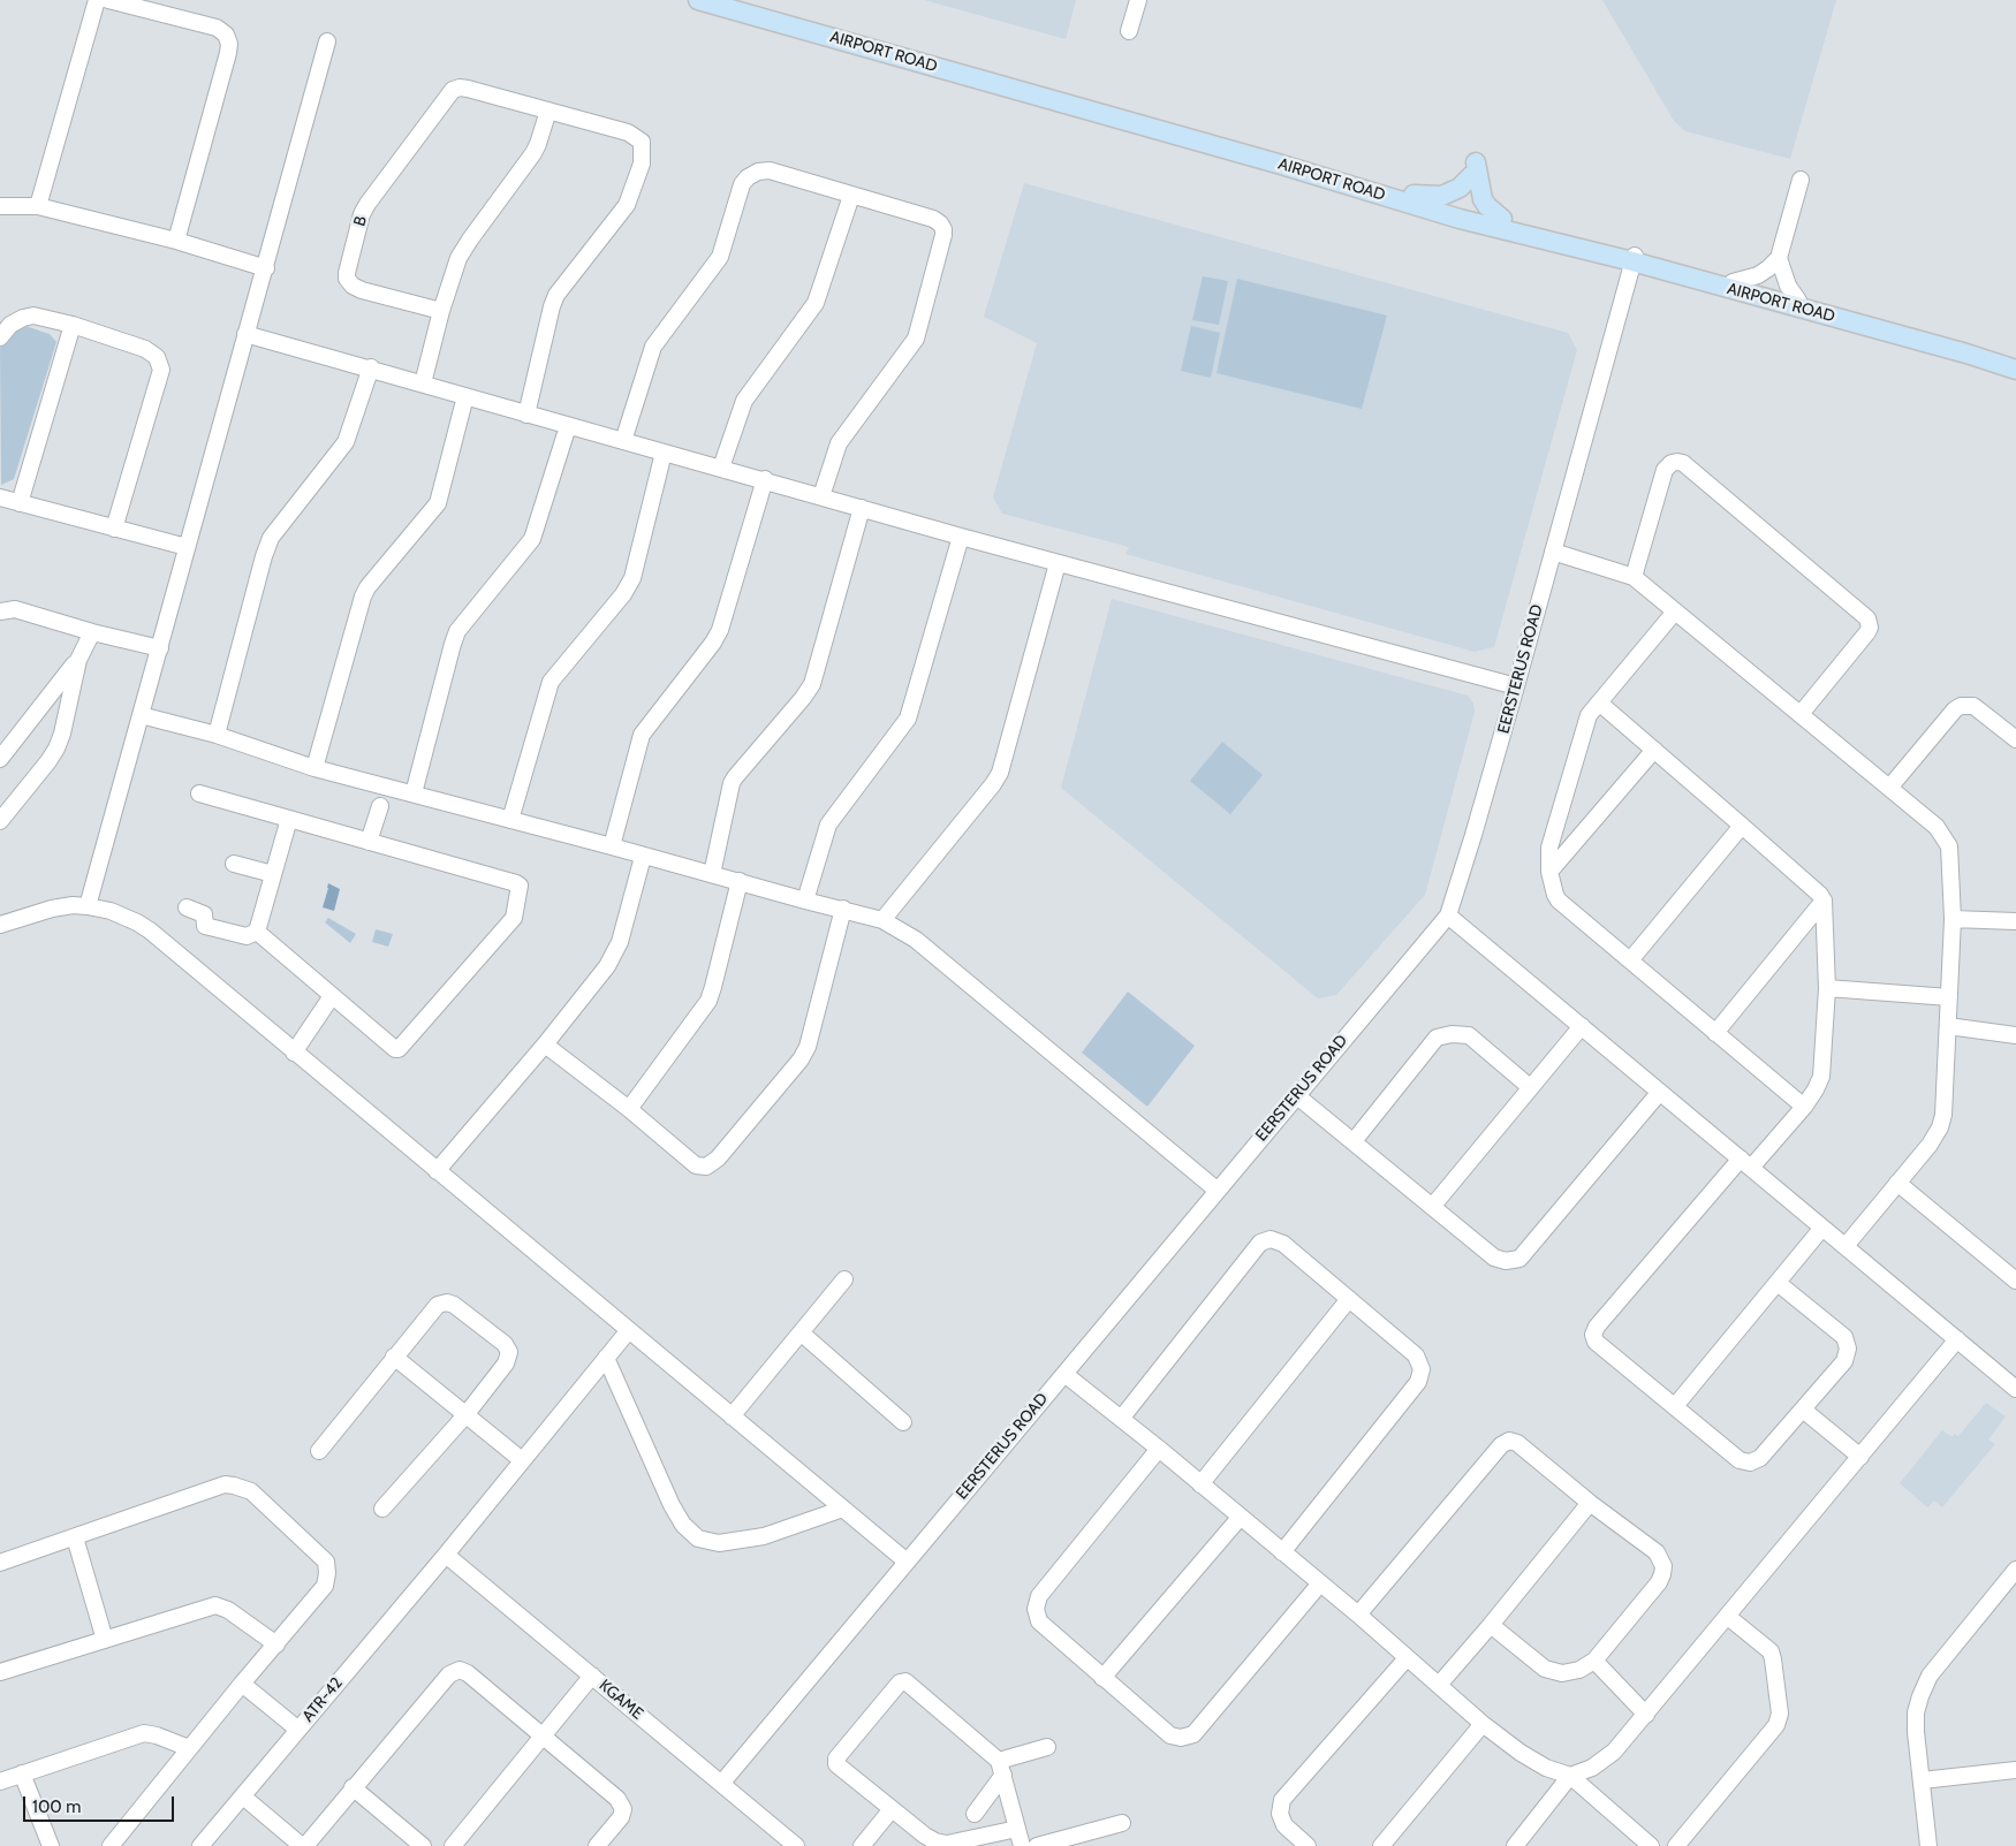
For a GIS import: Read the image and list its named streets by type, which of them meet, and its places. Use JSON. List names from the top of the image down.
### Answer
{
  "streets": {
    "main road": ["AIRPORT ROAD"],
    "street": [
      "B",
      "EERSTERUS ROAD",
      "ATR-42",
      "KGAME"
    ]
  },
  "crossings": [
    ["AIRPORT ROAD", "EERSTERUS ROAD"],
    ["EERSTERUS ROAD", "KGAME"],
    ["ATR-42", "KGAME"]
  ],
  "scale_bar": "100 m"
}
